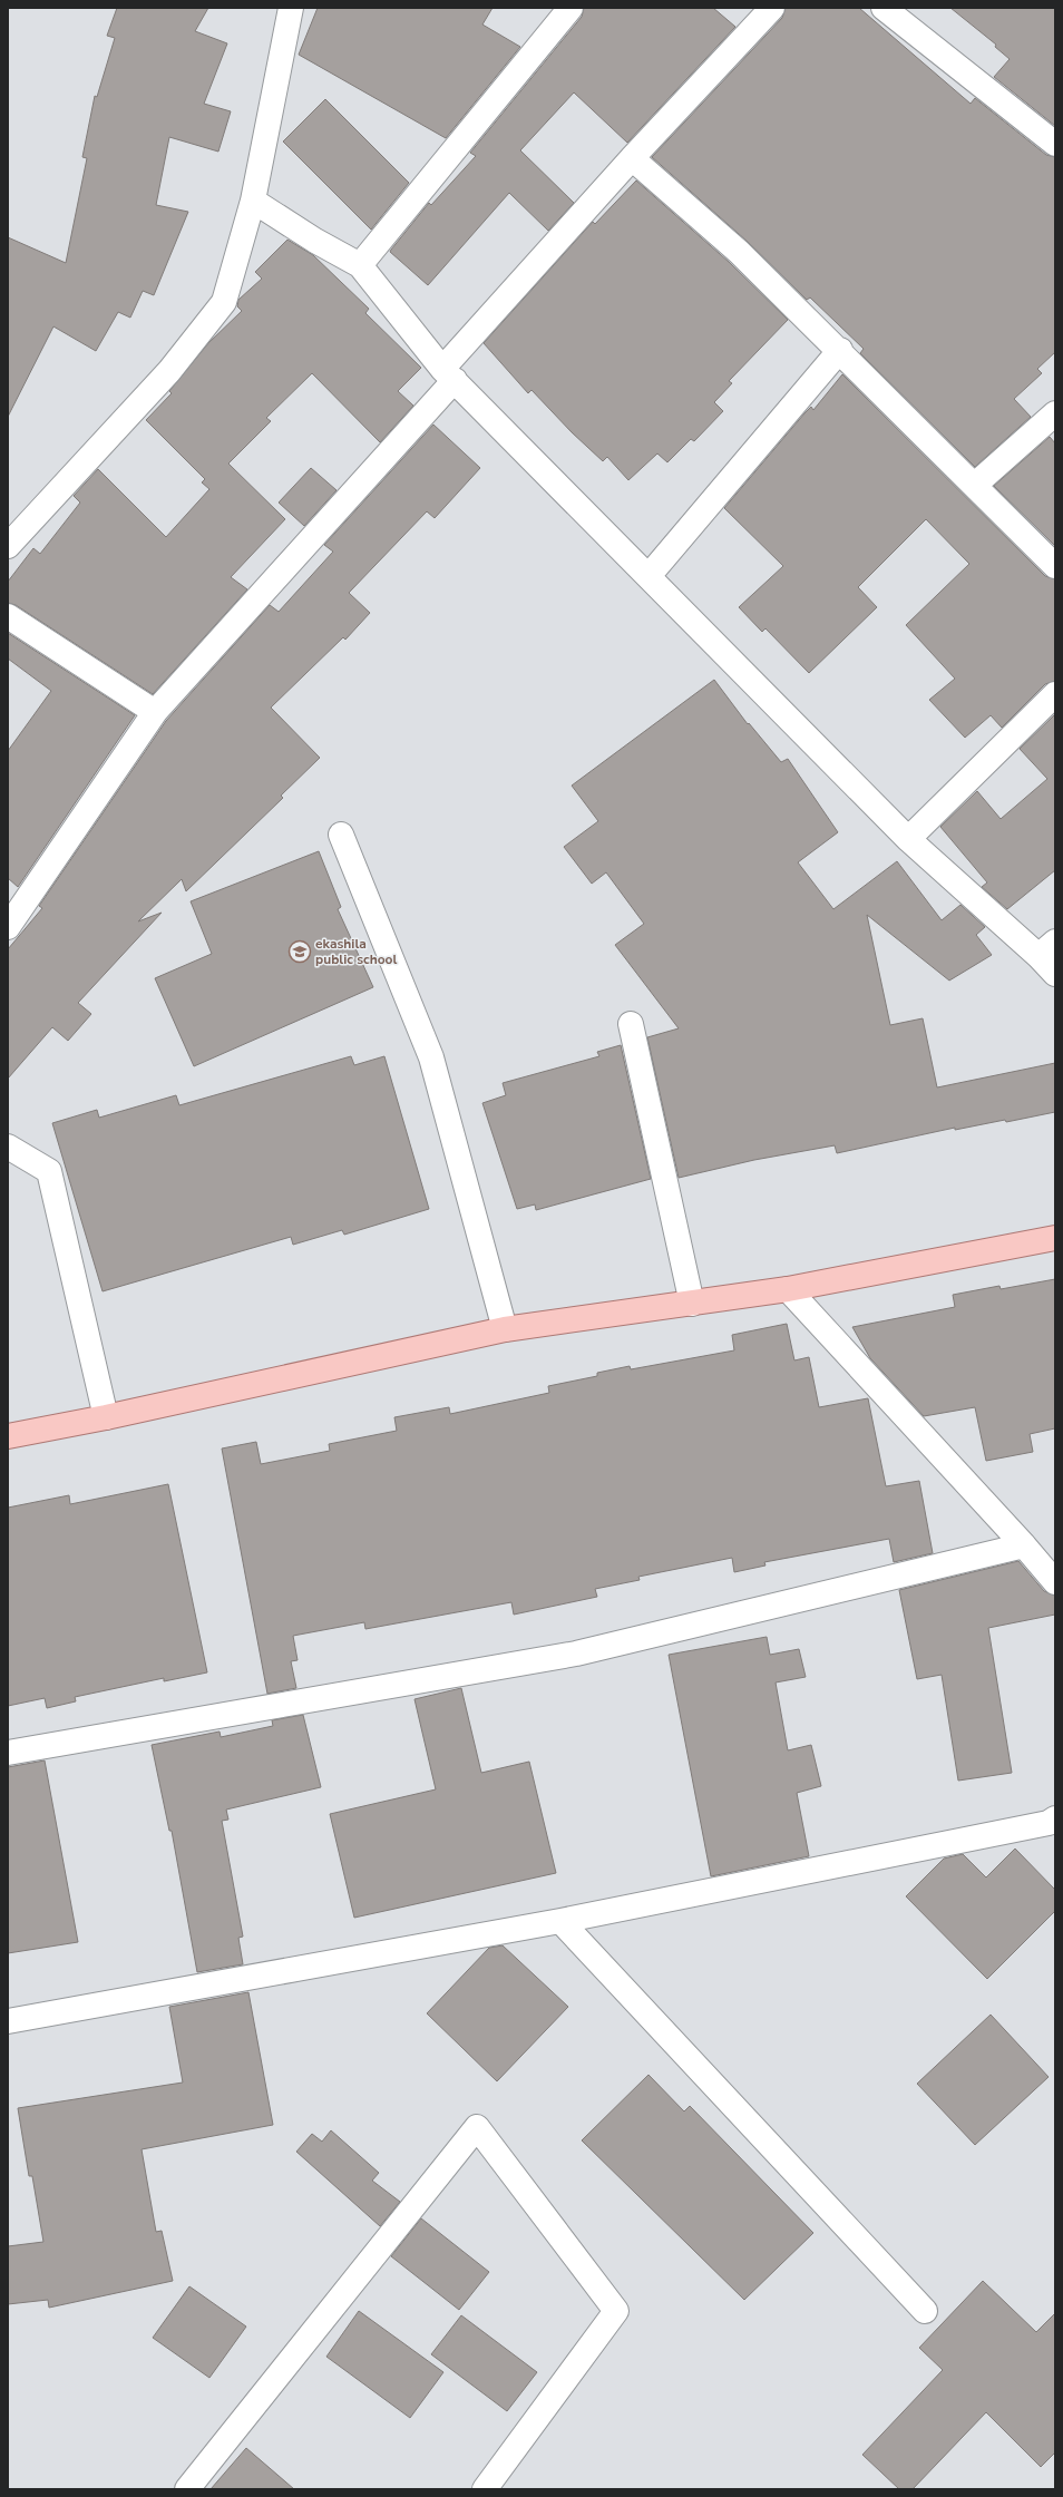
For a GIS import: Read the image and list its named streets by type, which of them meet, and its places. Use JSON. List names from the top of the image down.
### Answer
{
  "places": {
    "school or university": ["ekashila public school"]
  }
}
